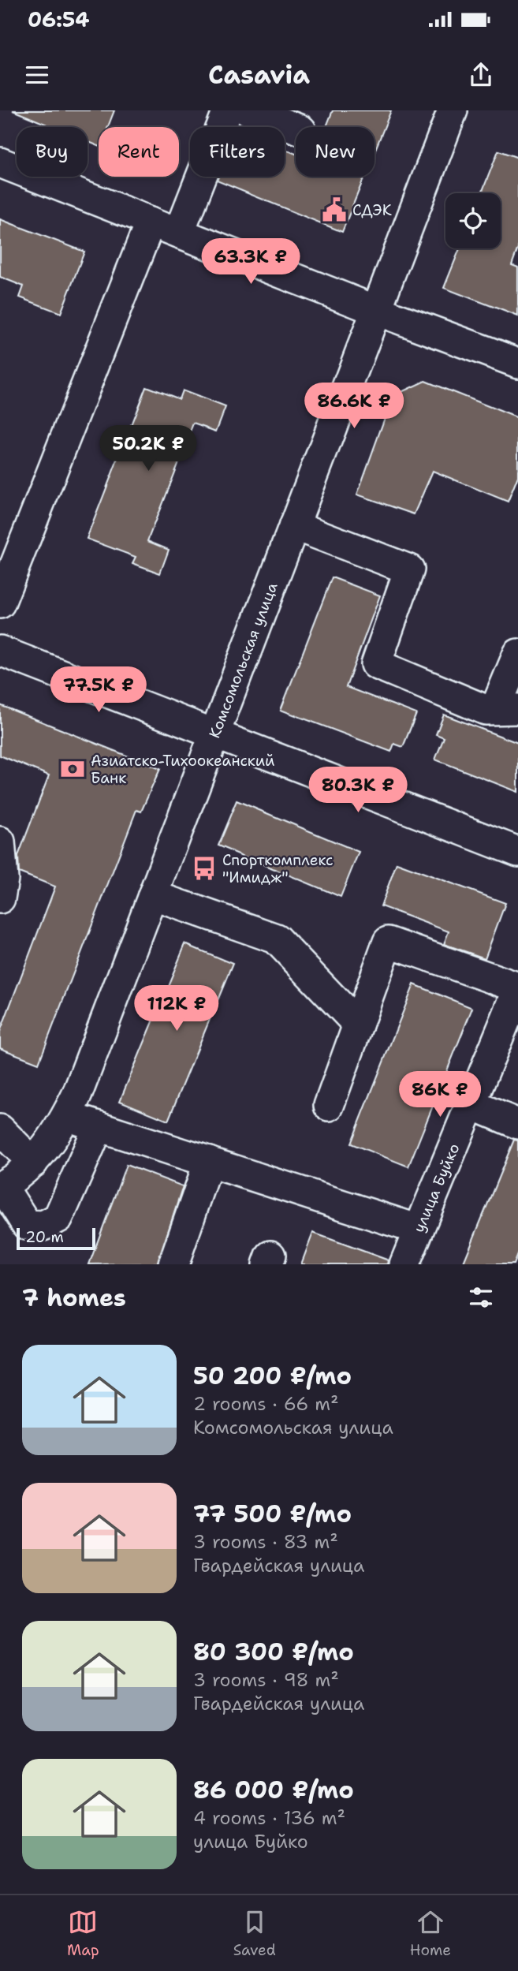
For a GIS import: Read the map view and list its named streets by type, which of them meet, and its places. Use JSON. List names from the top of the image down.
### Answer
{
  "streets": {
    "street": ["Комсомольская улица", "улица Буйко"]
  },
  "places": {
    "public building": ["СДЭК"],
    "bank": ["Азиатско-Тихоокеанский Банк"],
    "bus stop": ["Спорткомплекс \"Имидж\""]
  },
  "scale_bar": "20 m",
  "page": {
    "status": "06:54",
    "header": "Casavia",
    "chip": [
      "Buy",
      "Rent",
      "Filters",
      "New"
    ],
    "price": [
      "63.3K ₽",
      "86.6K ₽",
      "50.2K ₽",
      "77.5K ₽",
      "80.3K ₽",
      "112K ₽",
      "86K ₽"
    ],
    "scale": "20 m",
    "heading": "7 homes",
    "list": [
      {
        "name": "50 200 ₽/mo",
        "note": "2 rooms · 66 m² · Комсомольская улица"
      },
      {
        "name": "77 500 ₽/mo",
        "note": "3 rooms · 83 m² · Гвардейская улица"
      },
      {
        "name": "80 300 ₽/mo",
        "note": "3 rooms · 98 m² · Гвардейская улица"
      },
      {
        "name": "86 000 ₽/mo",
        "note": "4 rooms · 136 m² · улица Буйко"
      }
    ],
    "tabs": ["Map", "Saved", "Home"]
  }
}
